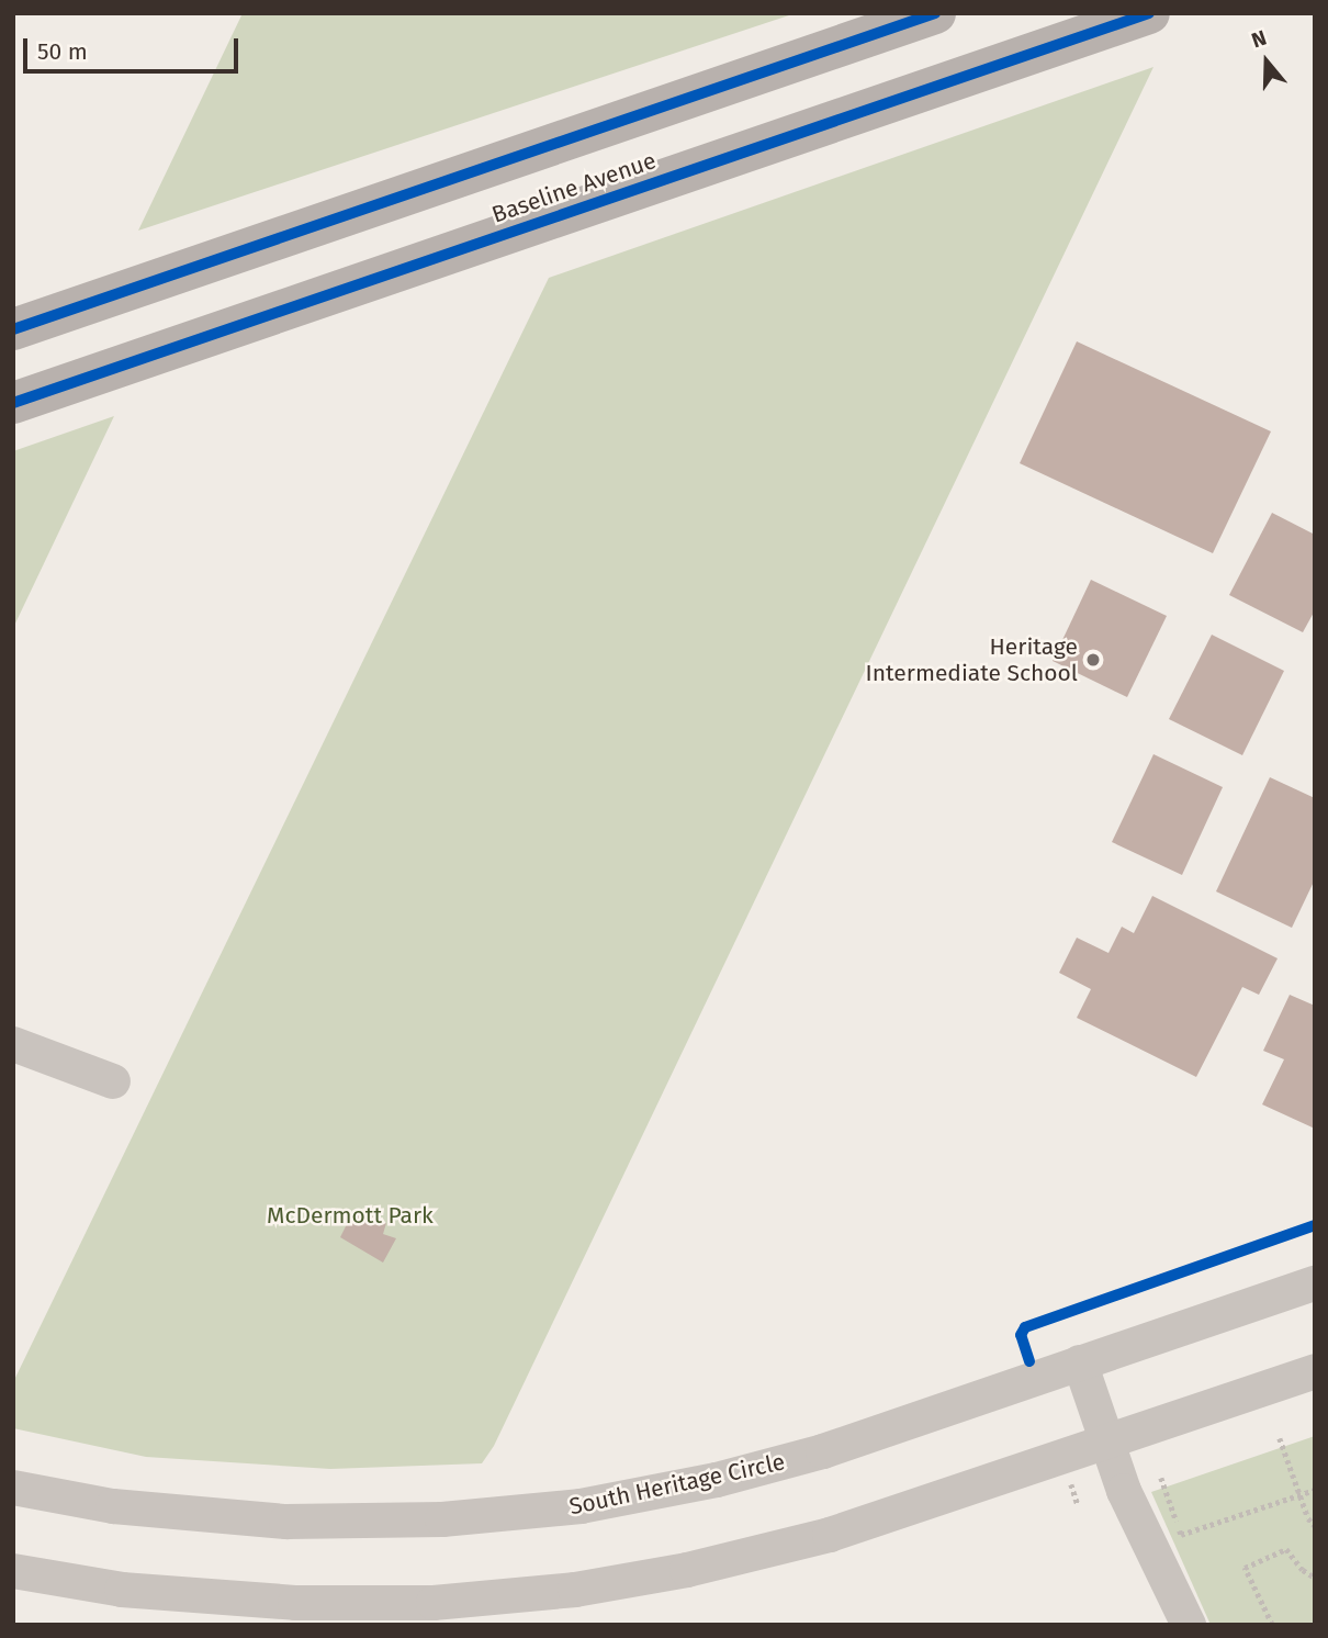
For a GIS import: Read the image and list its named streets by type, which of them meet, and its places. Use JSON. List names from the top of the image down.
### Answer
{
  "streets": {
    "main road": ["Baseline Avenue"],
    "street": ["South Heritage Circle"]
  },
  "parks": ["McDermott Park"],
  "places": ["Heritage Intermediate School"],
  "scale_bar": "50 m",
  "north": "top"
}
